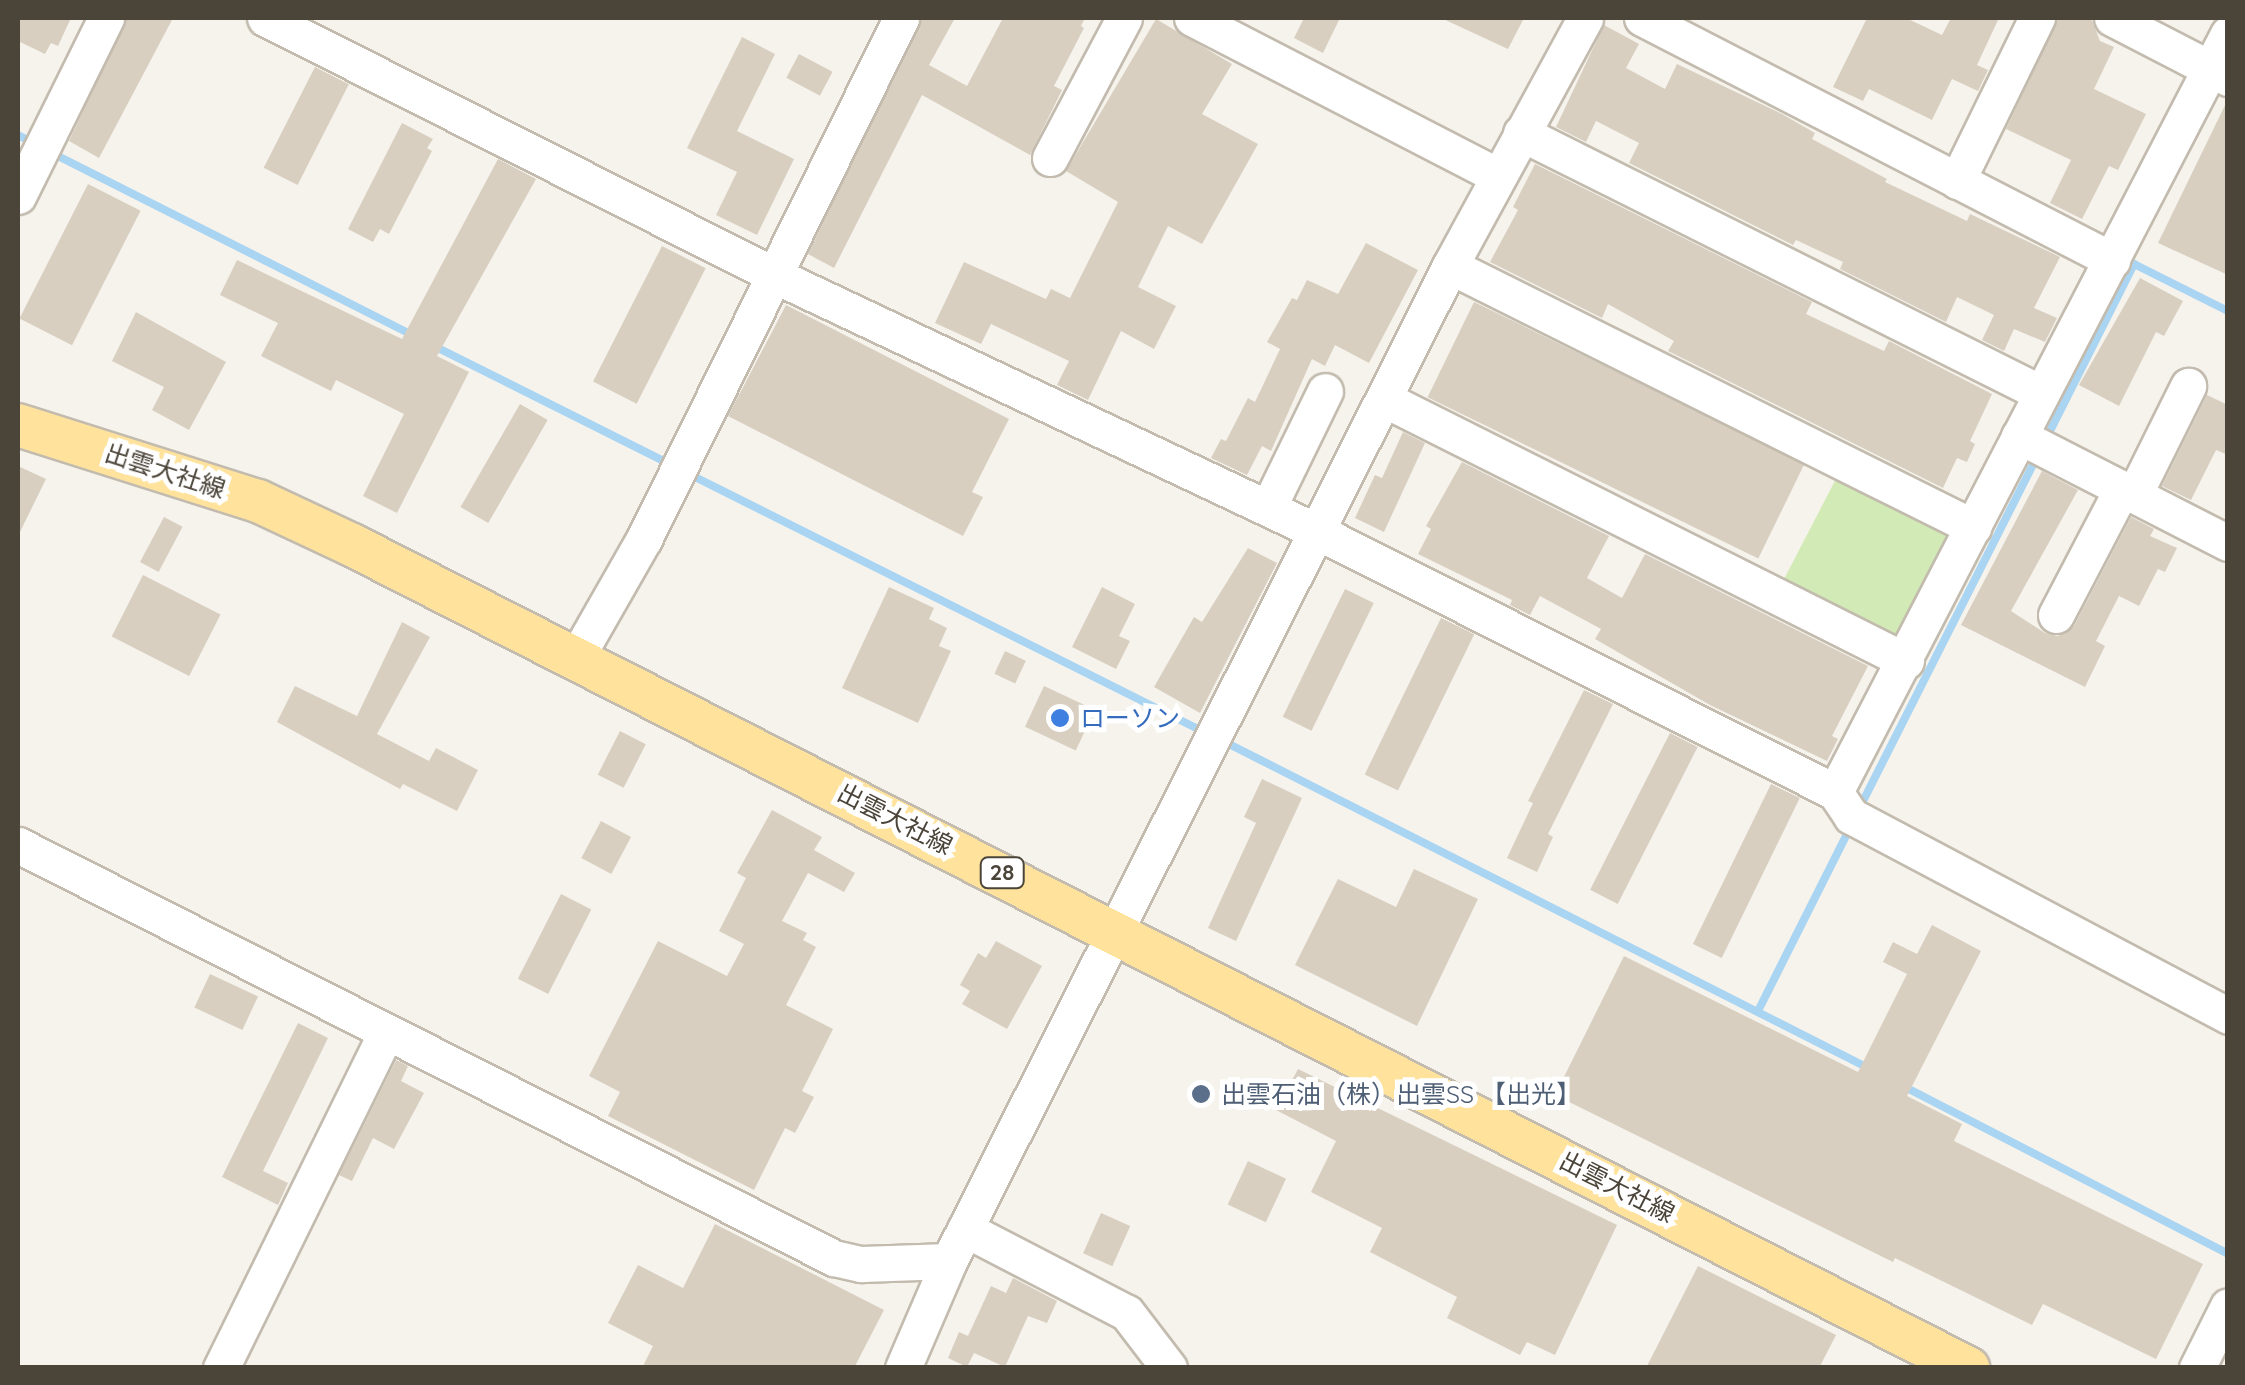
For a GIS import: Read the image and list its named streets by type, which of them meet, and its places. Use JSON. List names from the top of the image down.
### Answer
{
  "streets": {
    "main road": ["出雲大社線", "28"]
  },
  "places": ["ローソン", "出雲石油（株）出雲SS 【出光】"]
}
